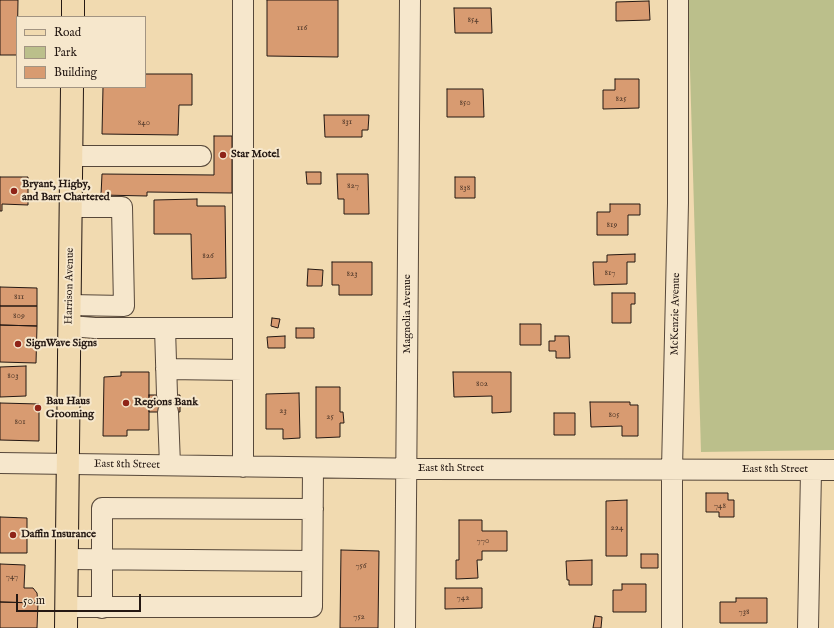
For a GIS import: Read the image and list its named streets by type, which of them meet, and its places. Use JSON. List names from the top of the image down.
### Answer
{
  "streets": {
    "main road": ["Harrison Avenue"],
    "street": ["Magnolia Avenue", "McKenzie Avenue", "East 8th Street"]
  },
  "crossings": [
    ["Harrison Avenue", "East 8th Street"],
    ["Magnolia Avenue", "East 8th Street"],
    ["McKenzie Avenue", "East 8th Street"]
  ],
  "places": [
    "Star Motel",
    "Bryant, Higby, and Barr Chartered",
    "SignWave Signs",
    "Regions Bank",
    "Bau Haus Grooming",
    "Daffin Insurance"
  ],
  "house_numbers": [
    "854",
    "116",
    "825",
    "850",
    "831",
    "840",
    "827",
    "838",
    "819",
    "826",
    "817",
    "823",
    "811",
    "809",
    "803",
    "802",
    "23",
    "805",
    "25",
    "801",
    "748",
    "224",
    "770",
    "756",
    "747",
    "742",
    "738",
    "752"
  ],
  "legend": ["Road", "Park", "Building"],
  "scale_bar": "50 m"
}
